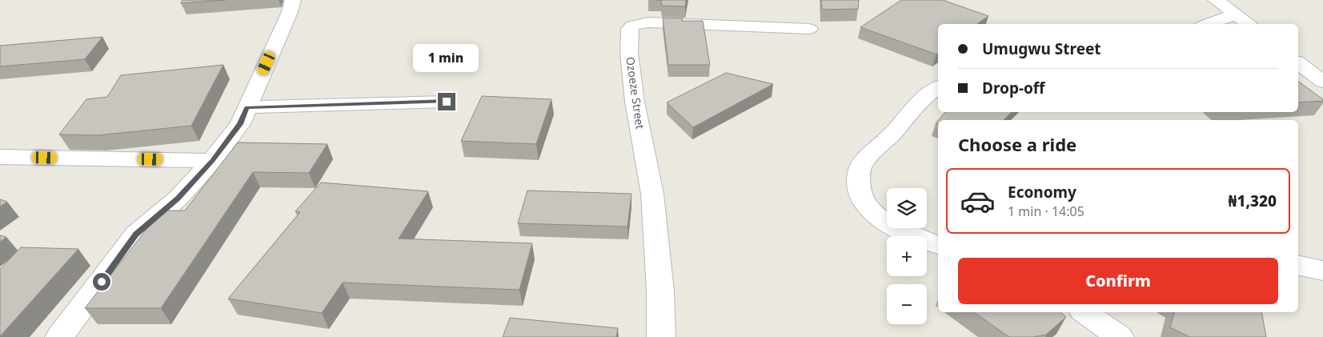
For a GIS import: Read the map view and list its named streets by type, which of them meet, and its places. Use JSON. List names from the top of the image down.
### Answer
{
  "streets": {
    "street": ["Ozoeze Street"]
  },
  "page": {
    "banner": ["Umugwu Street", "Drop-off"],
    "bubble": "1 min",
    "heading": "Choose a ride",
    "list": [
      {
        "name": "Economy",
        "note": "1 min · 14:05",
        "value": "₦1,320"
      }
    ],
    "map_buttons": ["+", "−"],
    "buttons": "Confirm"
  }
}
